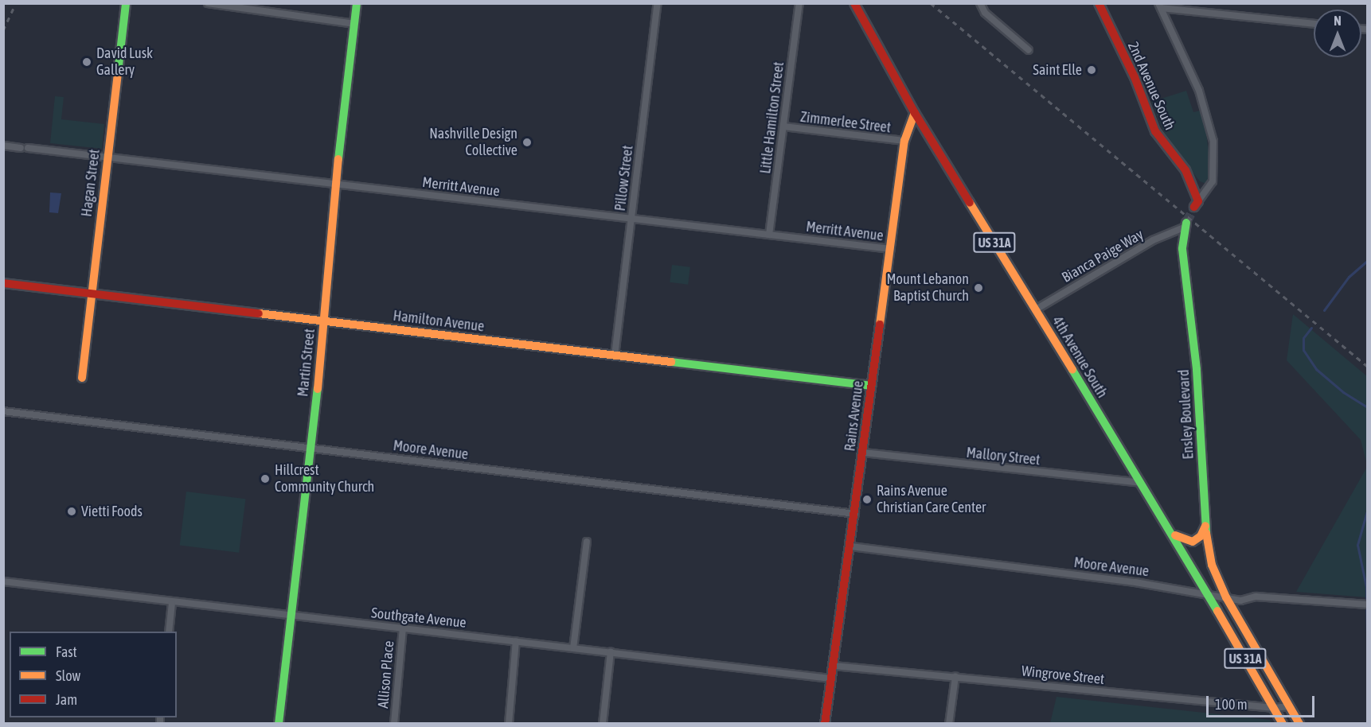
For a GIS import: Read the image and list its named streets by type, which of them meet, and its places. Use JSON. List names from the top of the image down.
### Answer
{
  "streets": {
    "street": [
      "2nd Avenue South",
      "Little Hamilton Street",
      "Zimmerlee Street",
      "Pillow Street",
      "Hagan Street",
      "Merritt Avenue",
      "US 31A",
      "Bianca Paige Way",
      "Hamilton Avenue",
      "4th Avenue South",
      "Martin Street",
      "Ensley Boulevard",
      "Rains Avenue",
      "Moore Avenue",
      "Mallory Street",
      "Southgate Avenue",
      "Allison Place",
      "Wingrove Street"
    ]
  },
  "crossings": [
    ["Little Hamilton Street", "Zimmerlee Street"],
    ["Little Hamilton Street", "Merritt Avenue"],
    ["Zimmerlee Street", "Rains Avenue"],
    ["Pillow Street", "Merritt Avenue"],
    ["Pillow Street", "Hamilton Avenue"],
    ["Hagan Street", "Merritt Avenue"],
    ["Hagan Street", "Hamilton Avenue"],
    ["Merritt Avenue", "Martin Street"],
    ["Merritt Avenue", "Rains Avenue"],
    ["US 31A", "Ensley Boulevard"],
    ["US 31A", "Moore Avenue"],
    ["US 31A", "Wingrove Street"],
    ["Bianca Paige Way", "4th Avenue South"],
    ["Bianca Paige Way", "Ensley Boulevard"],
    ["Hamilton Avenue", "Martin Street"],
    ["Hamilton Avenue", "Rains Avenue"],
    ["4th Avenue South", "Rains Avenue"],
    ["4th Avenue South", "Moore Avenue"],
    ["4th Avenue South", "Mallory Street"],
    ["4th Avenue South", "Wingrove Street"],
    ["Martin Street", "Moore Avenue"],
    ["Martin Street", "Southgate Avenue"],
    ["Ensley Boulevard", "Moore Avenue"],
    ["Rains Avenue", "Moore Avenue"],
    ["Rains Avenue", "Mallory Street"],
    ["Rains Avenue", "Southgate Avenue"],
    ["Rains Avenue", "Wingrove Street"],
    ["Southgate Avenue", "Allison Place"]
  ],
  "places": [
    "David Lusk Gallery",
    "Saint Elle",
    "Nashville Design Collective",
    "Mount Lebanon Baptist Church",
    "Hillcrest Community Church",
    "Rains Avenue Christian Care Center",
    "Vietti Foods"
  ],
  "legend": ["Fast", "Slow", "Jam"],
  "scale_bar": "100 m",
  "north": "top"
}
